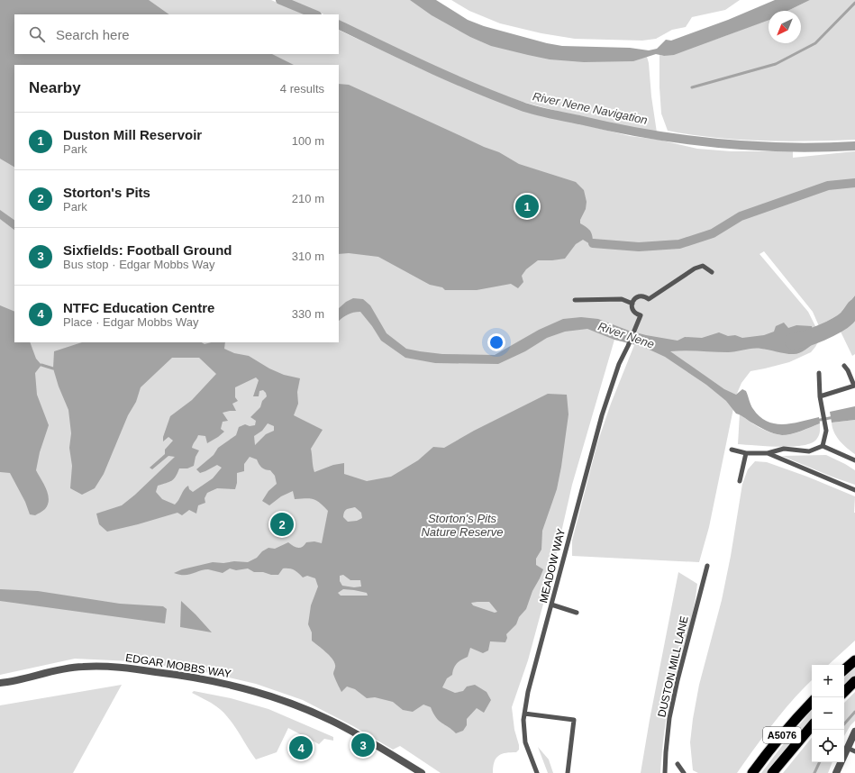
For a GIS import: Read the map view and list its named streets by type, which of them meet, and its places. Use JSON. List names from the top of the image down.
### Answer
{
  "streets": {
    "highway": ["A5076"],
    "street": ["EDGAR MOBBS WAY"],
    "lane": ["MEADOW WAY", "DUSTON MILL LANE"]
  },
  "water": ["River Nene Navigation", "River Nene", "Storton's Pits Nature Reserve"],
  "north": "bottom left",
  "page": {
    "search": "Search here",
    "heading": ["Nearby", "4 results"],
    "list": [
      {
        "mark": "1",
        "name": "Duston Mill Reservoir",
        "note": "Park",
        "value": "100 m"
      },
      {
        "mark": "2",
        "name": "Storton's Pits",
        "note": "Park",
        "value": "210 m"
      },
      {
        "mark": "3",
        "name": "Sixfields: Football Ground",
        "note": "Bus stop · Edgar Mobbs Way",
        "value": "310 m"
      },
      {
        "mark": "4",
        "name": "NTFC Education Centre",
        "note": "Place · Edgar Mobbs Way",
        "value": "330 m"
      }
    ],
    "pins": [
      "1",
      "2",
      "3",
      "4"
    ],
    "map_buttons": ["+", "−"]
  }
}
